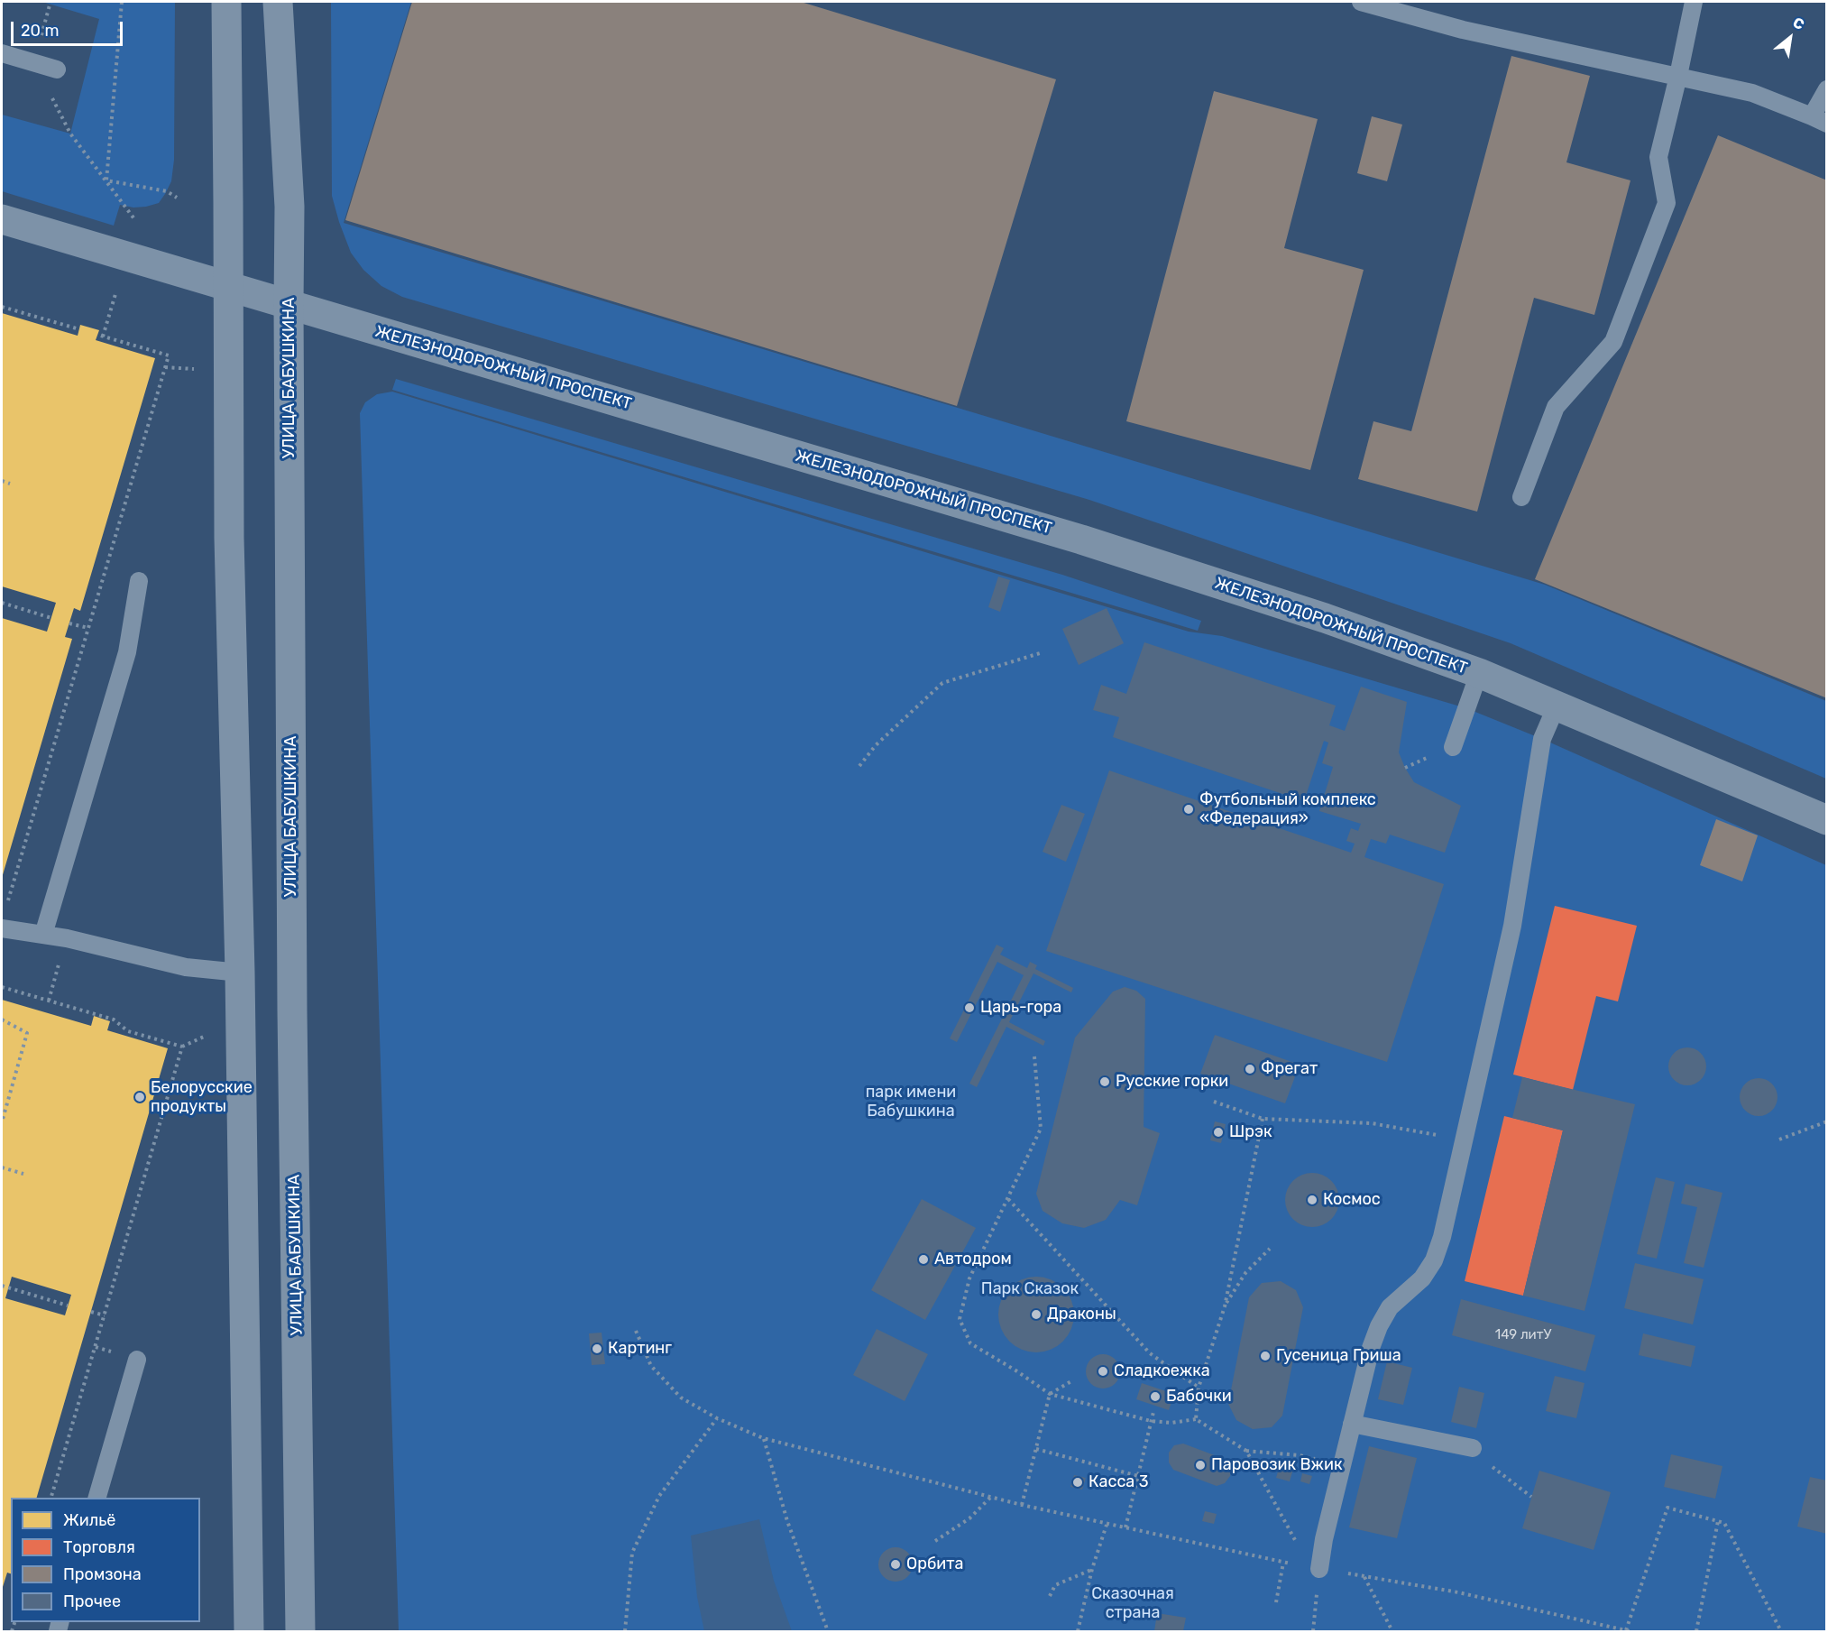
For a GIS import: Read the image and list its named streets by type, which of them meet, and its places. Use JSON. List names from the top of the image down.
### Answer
{
  "streets": {
    "street": ["ЖЕЛЕЗНОДОРОЖНЫЙ ПРОСПЕКТ", "УЛИЦА БАБУШКИНА"]
  },
  "crossings": [
    ["ЖЕЛЕЗНОДОРОЖНЫЙ ПРОСПЕКТ", "УЛИЦА БАБУШКИНА"]
  ],
  "parks": ["парк имени Бабушкина", "Парк Сказок", "Сказочная страна"],
  "places": [
    "Футбольный комплекс «Федерация»",
    "Царь-гора",
    "Фрегат",
    "Русские горки",
    "Белорусские продукты",
    "Шрэк",
    "Космос",
    "Автодром",
    "Драконы",
    "Картинг",
    "Гусеница Гриша",
    "Сладкоежка",
    "Бабочки",
    "Паровозик Вжик",
    "Касса 3",
    "Орбита"
  ],
  "house_numbers": ["149 литУ"],
  "legend": [
    "Жильё",
    "Торговля",
    "Промзона",
    "Прочее"
  ],
  "scale_bar": "20 m",
  "north": "top right"
}
